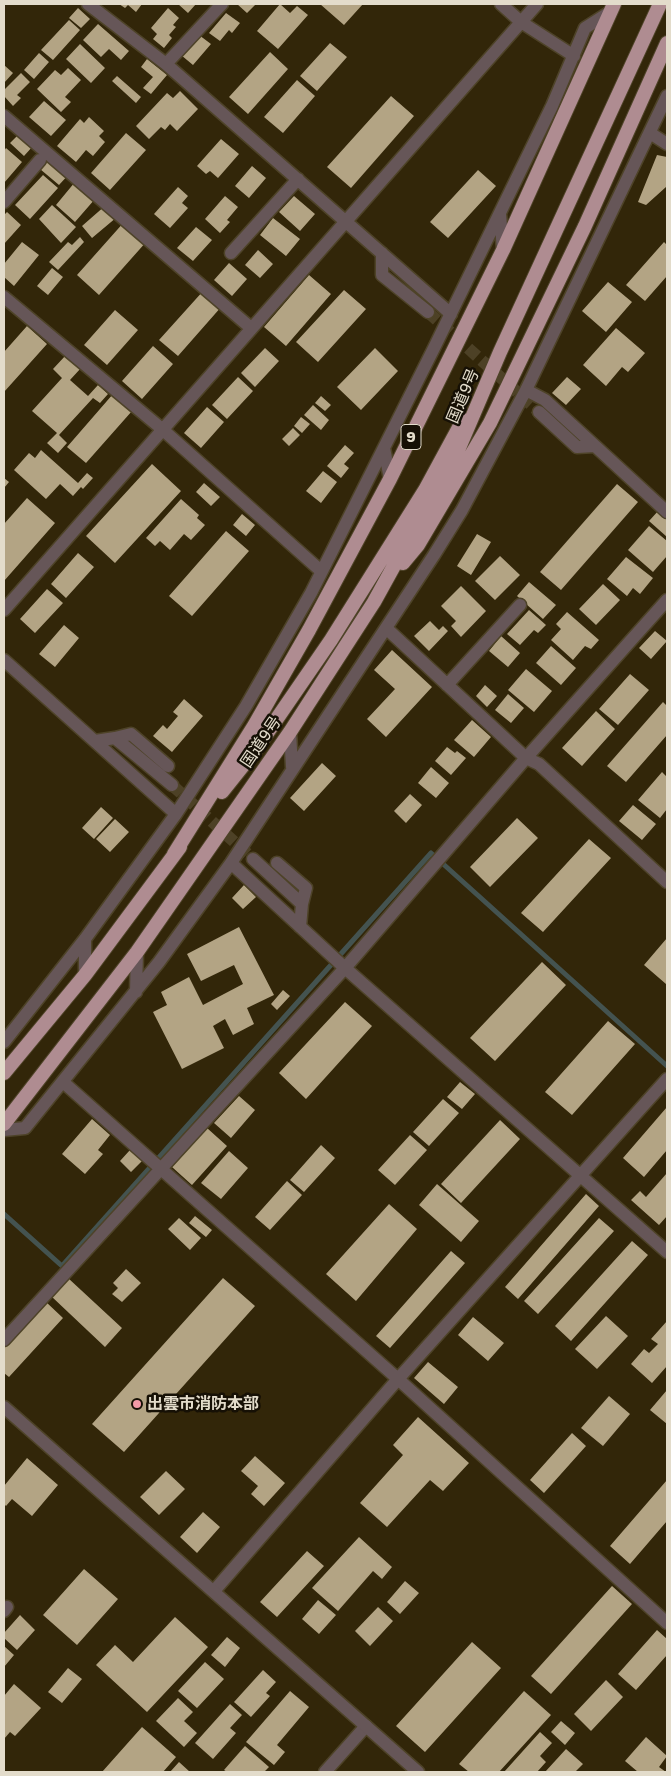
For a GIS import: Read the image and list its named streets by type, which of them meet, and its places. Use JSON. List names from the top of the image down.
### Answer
{
  "streets": {
    "highway": ["国道9号", "9"]
  },
  "crossings": [
    ["国道9号", "9"]
  ],
  "places": ["出雲市消防本部"]
}
